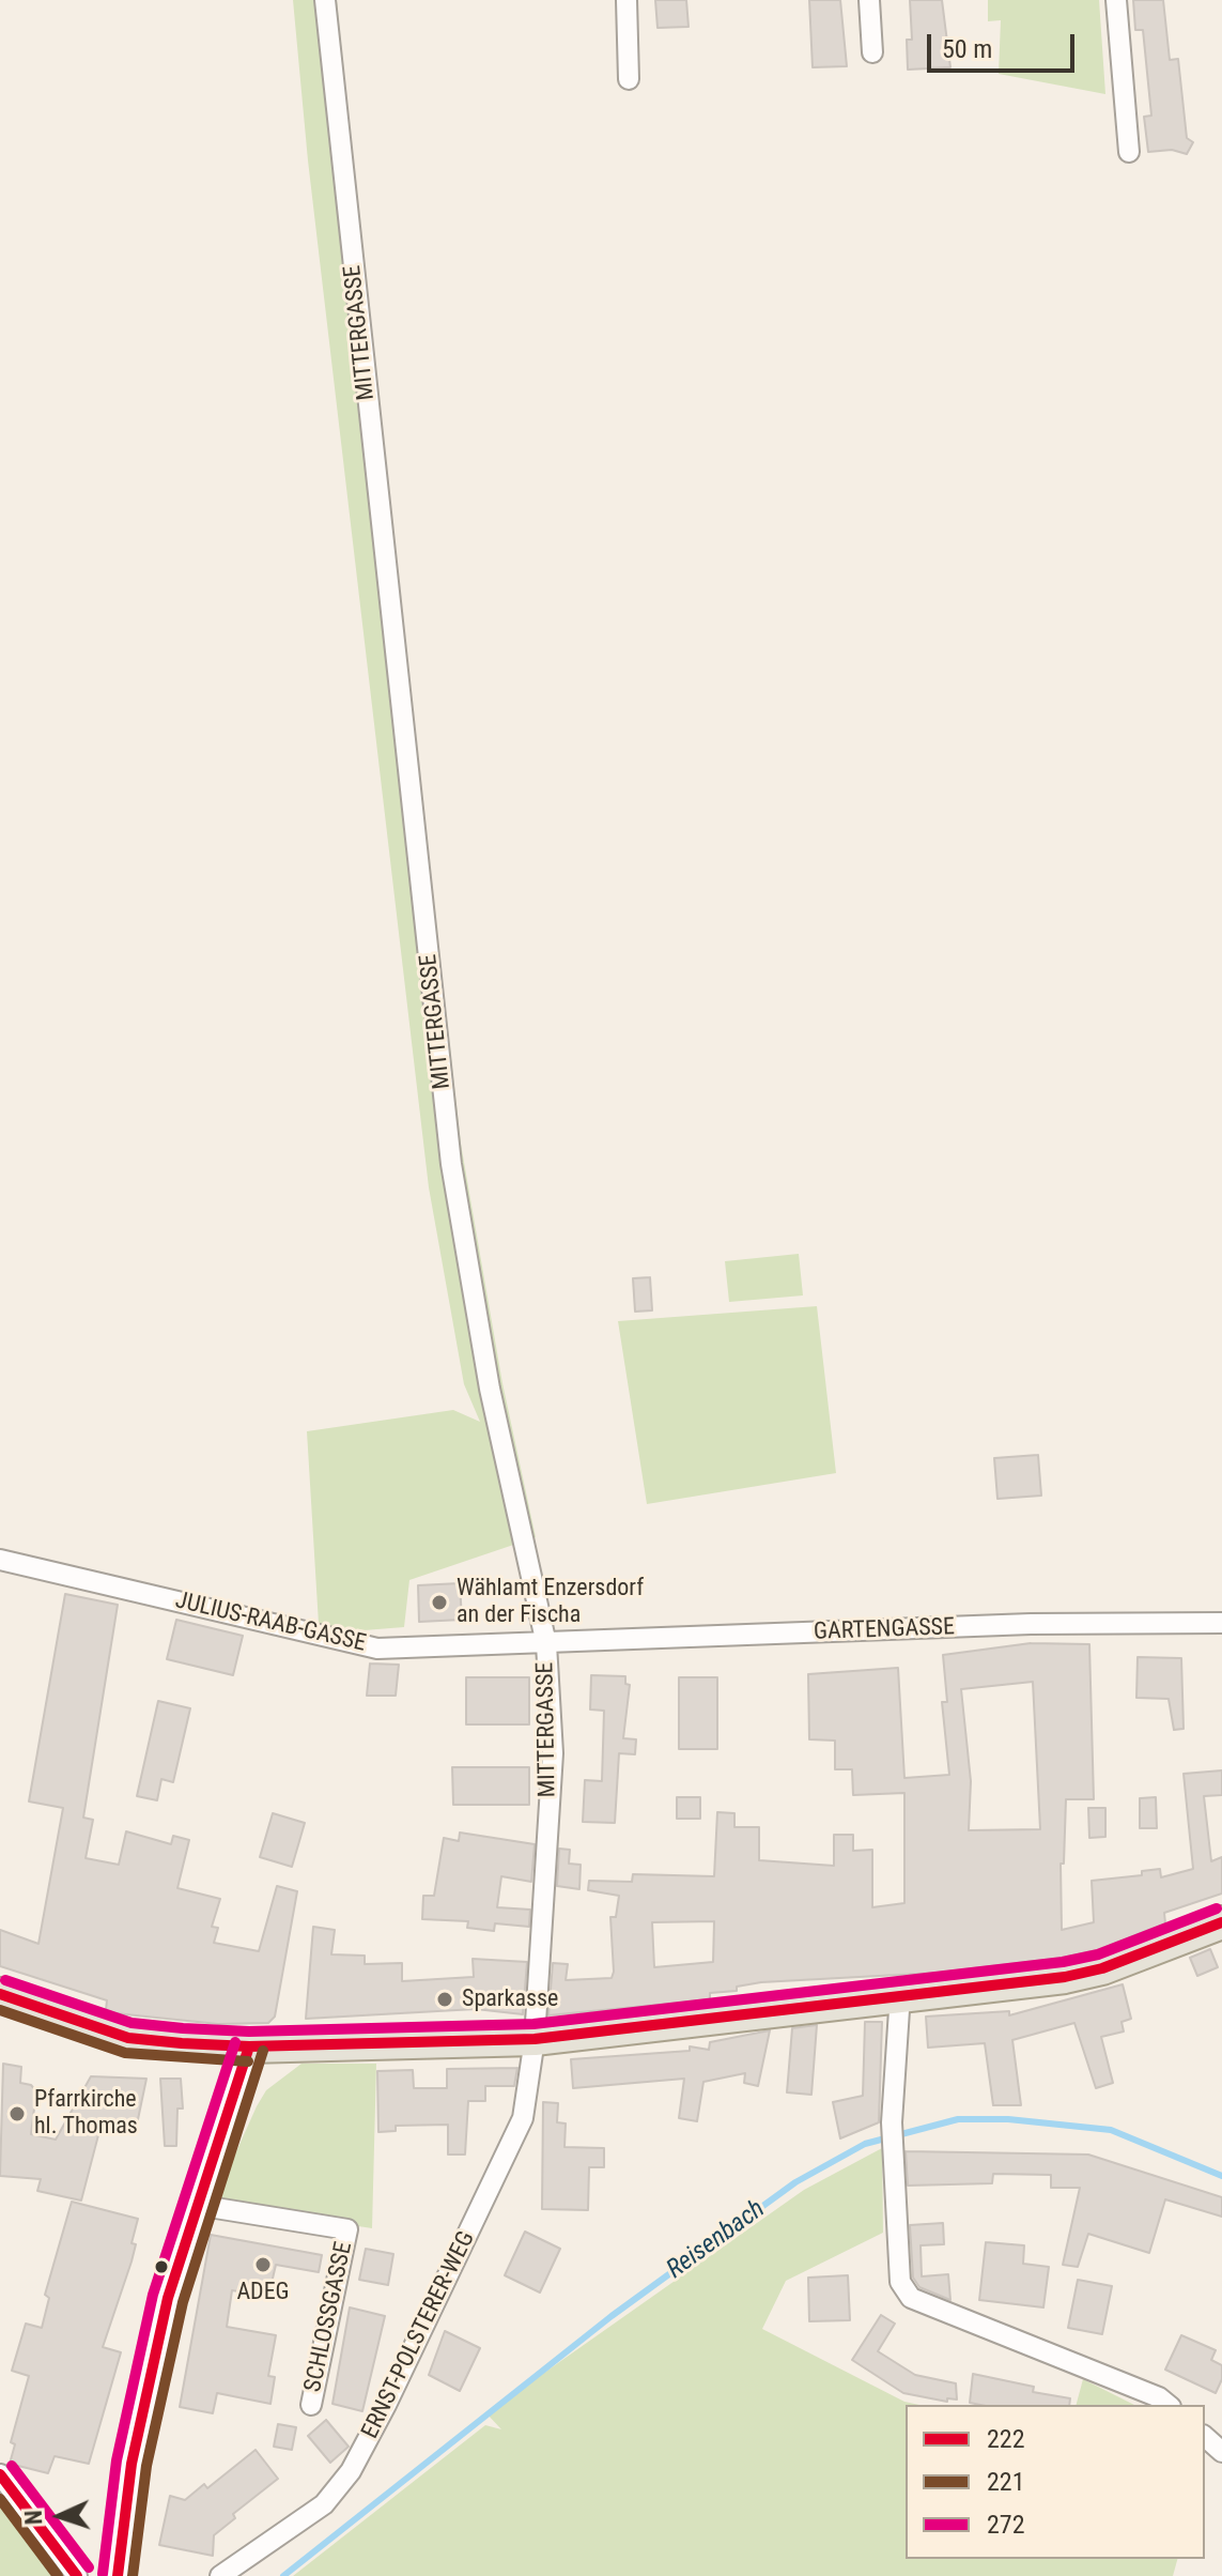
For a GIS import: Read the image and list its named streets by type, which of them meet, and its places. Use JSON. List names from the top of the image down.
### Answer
{
  "streets": {
    "street": [
      "MITTERGASSE",
      "JULIUS-RAAB-GASSE",
      "GARTENGASSE",
      "SCHLOSSGASSE",
      "ERNST-POLSTERER-WEG"
    ]
  },
  "crossings": [
    ["MITTERGASSE", "JULIUS-RAAB-GASSE"],
    ["MITTERGASSE", "GARTENGASSE"],
    ["MITTERGASSE", "ERNST-POLSTERER-WEG"],
    ["JULIUS-RAAB-GASSE", "GARTENGASSE"]
  ],
  "water": ["Reisenbach"],
  "places": [
    "Wählamt Enzersdorf an der Fischa",
    "Sparkasse",
    "Pfarrkirche hl. Thomas",
    "ADEG"
  ],
  "lines": ["transit line 272", "transit line 222", "transit line 221"],
  "legend": ["222", "221", "272"],
  "scale_bar": "50 m",
  "north": "left"
}
